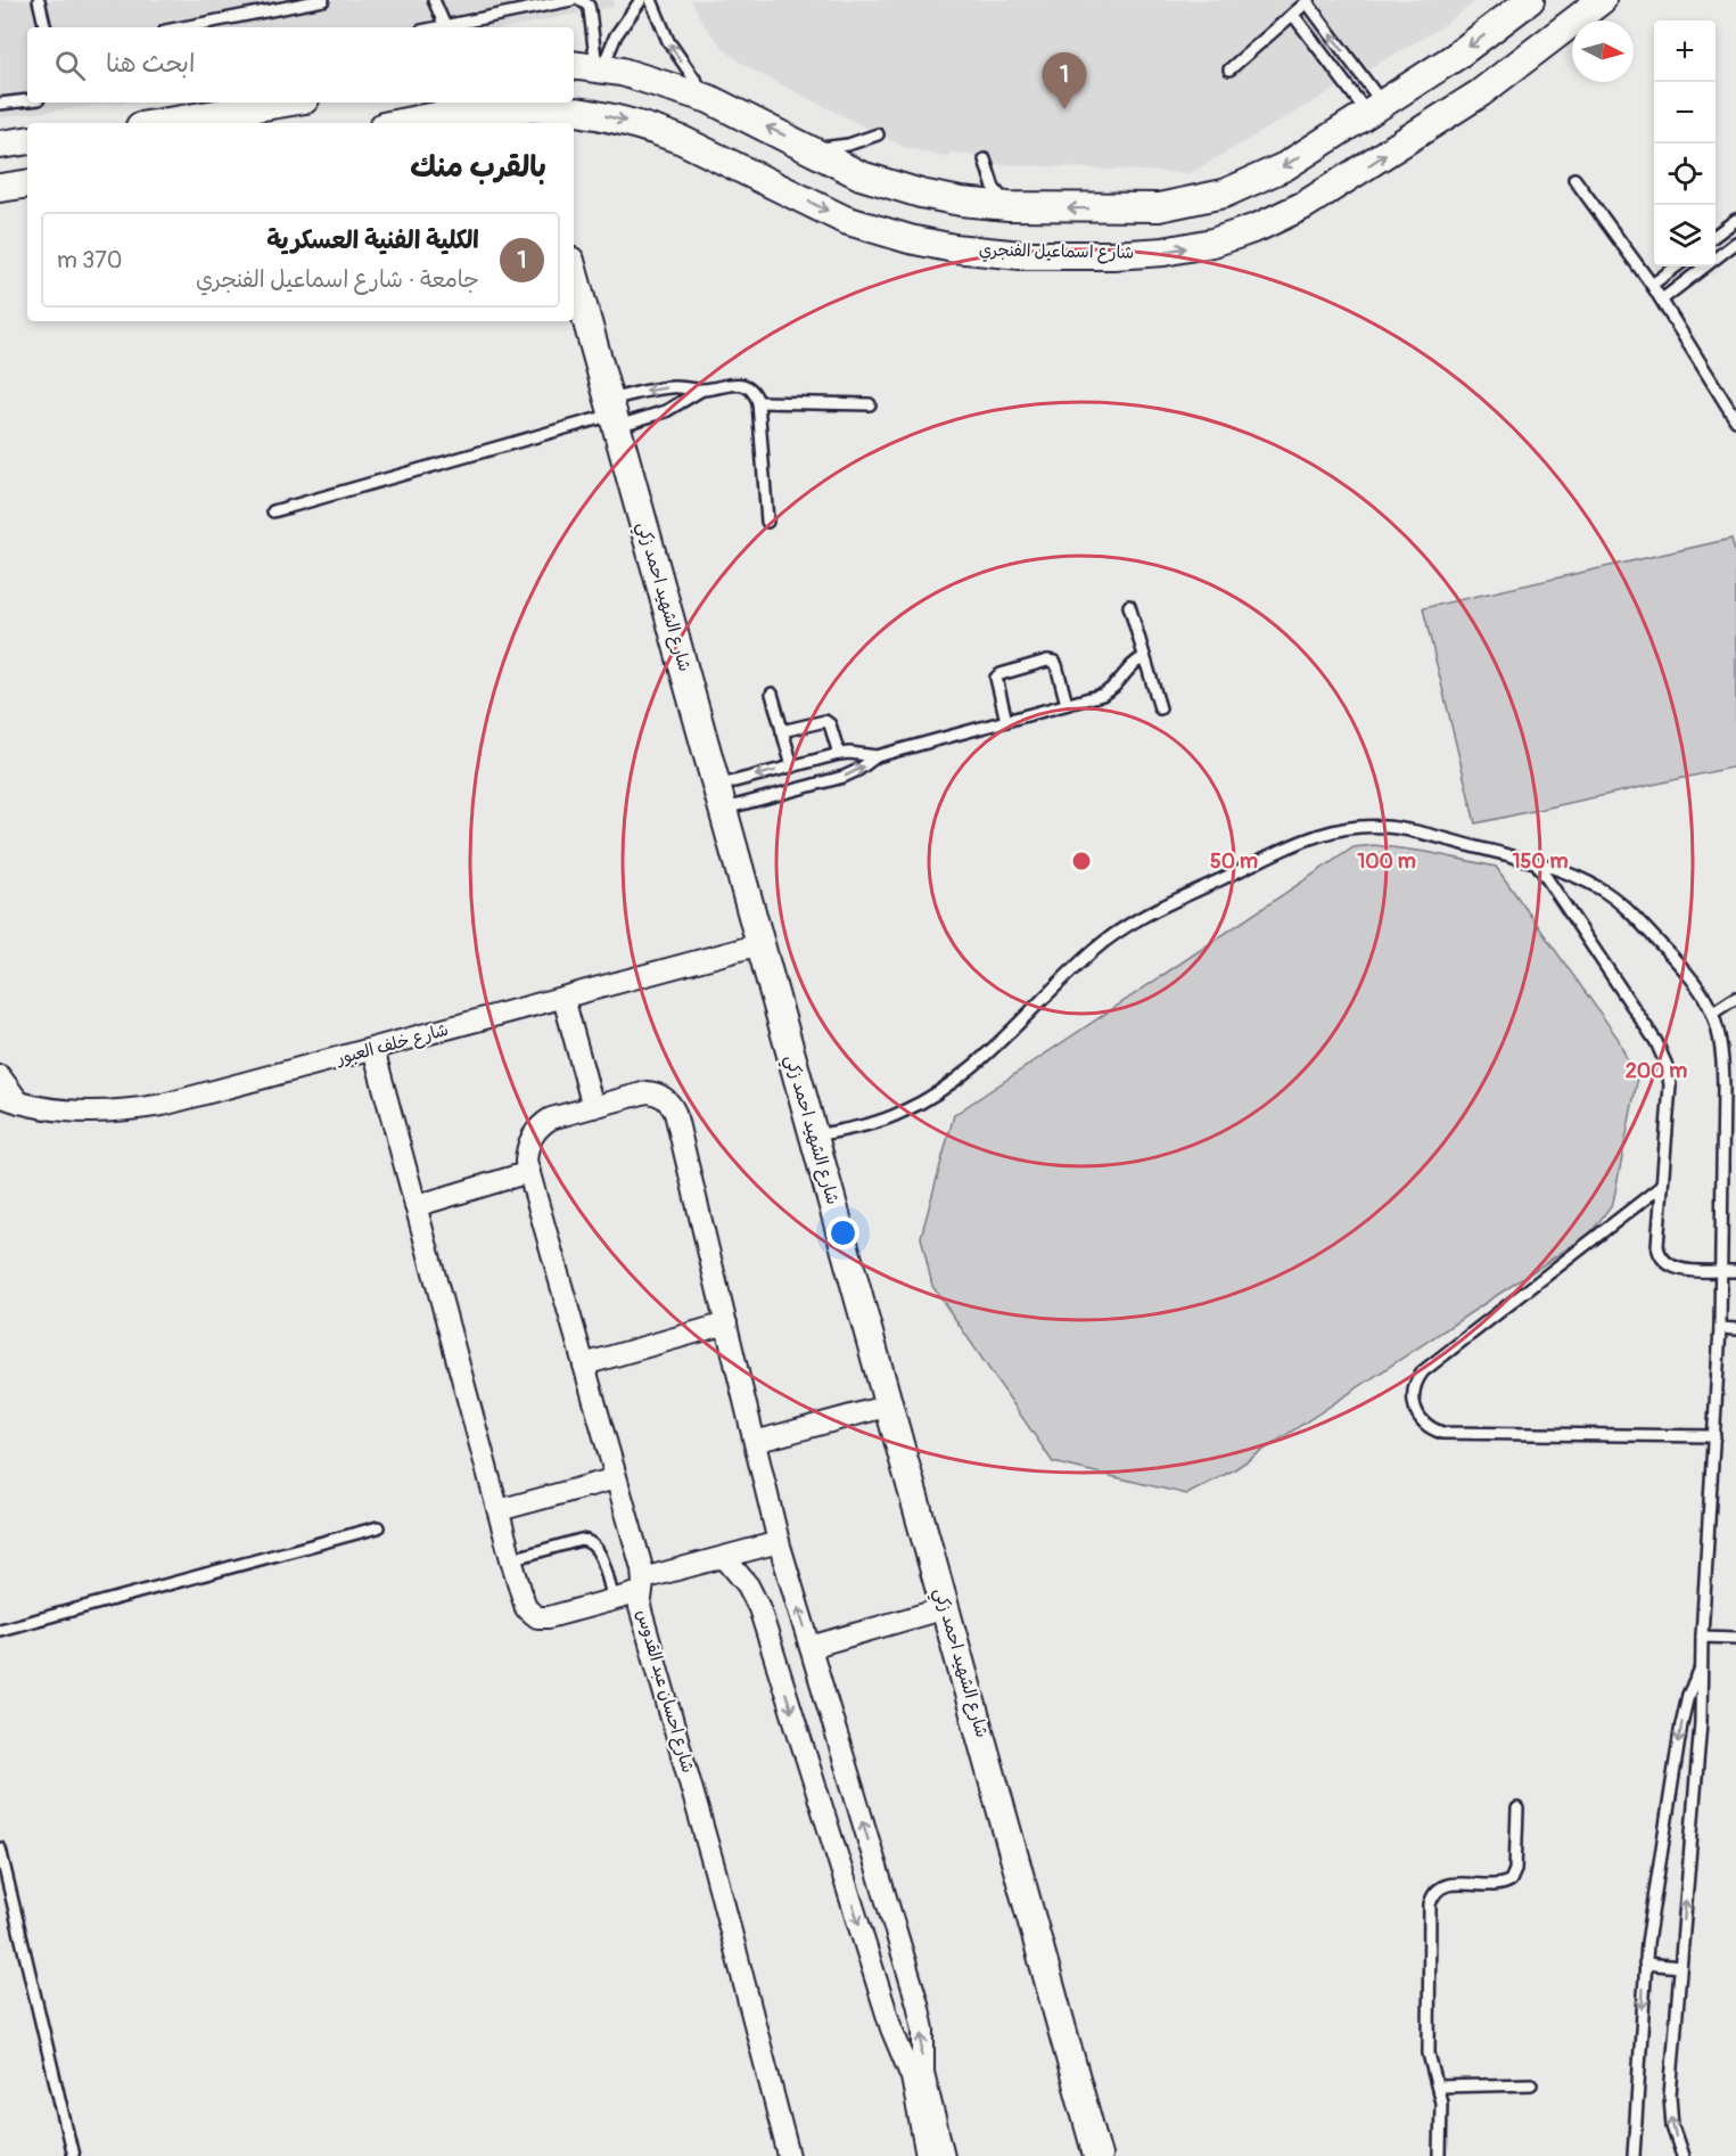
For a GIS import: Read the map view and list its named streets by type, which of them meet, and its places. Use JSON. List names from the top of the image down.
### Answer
{
  "streets": {
    "main road": ["شارع اسماعيل الفنجري", "شارع الشهيد احمد زكي"],
    "street": ["شارع خلف العبور", "شارع احسان عبد القدوس"]
  },
  "crossings": [
    ["شارع الشهيد احمد زكي", "شارع خلف العبور"]
  ],
  "north": "right",
  "page": {
    "map_buttons": ["+", "−"],
    "search": "ابحث هنا",
    "pins": "1",
    "heading": "بالقرب منك",
    "list": [
      {
        "mark": "1",
        "name": "الكلية الفنية العسكرية",
        "note": "جامعة · شارع اسماعيل الفنجري",
        "value": "370 m"
      }
    ]
  },
  "rings": [
    "50 m",
    "100 m",
    "150 m",
    "200 m"
  ]
}
